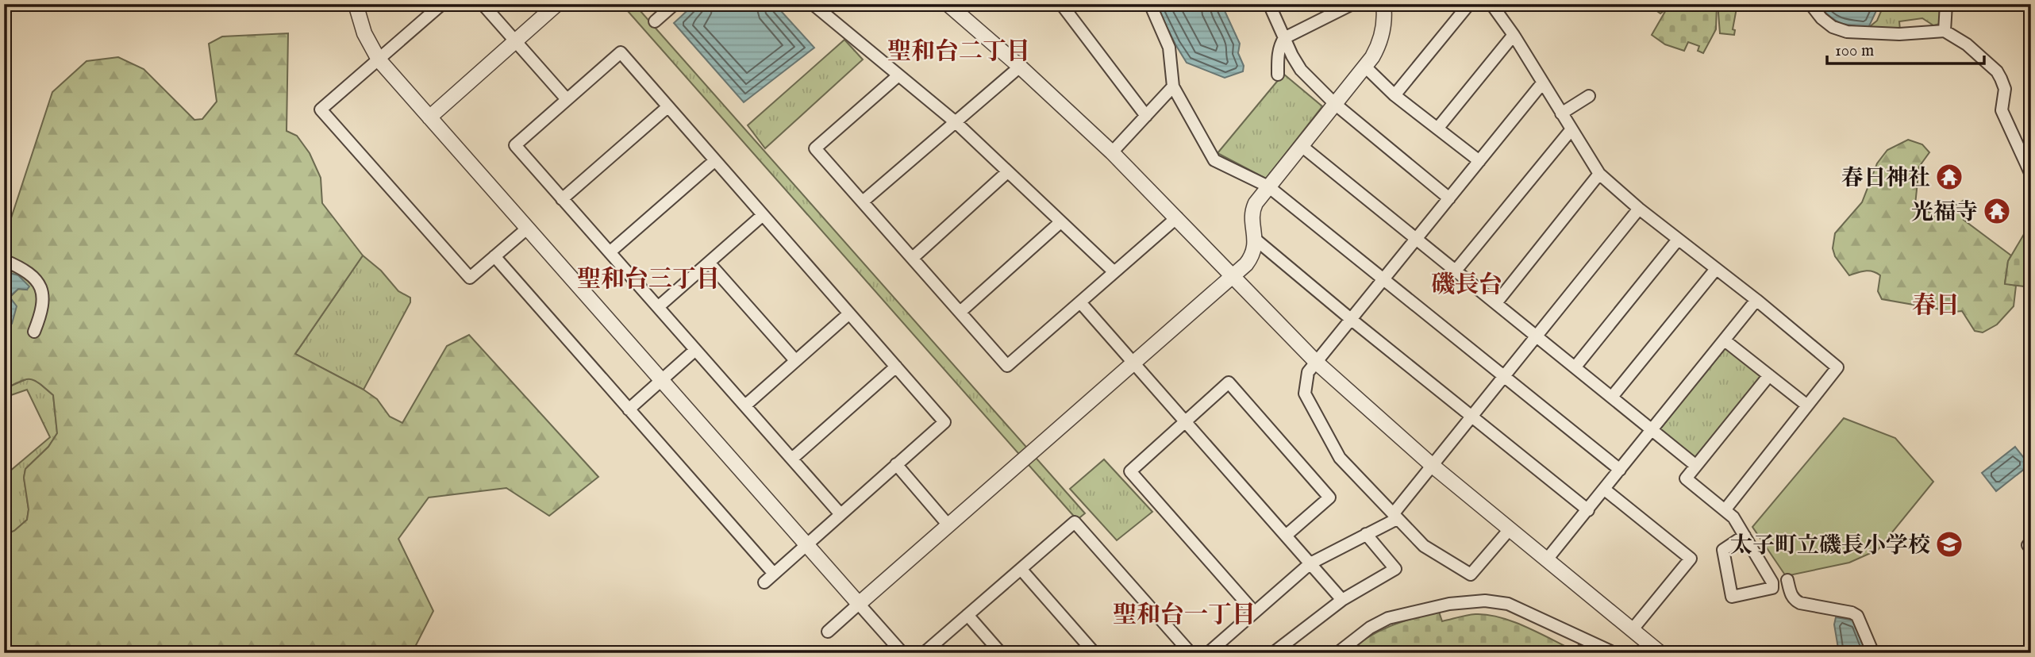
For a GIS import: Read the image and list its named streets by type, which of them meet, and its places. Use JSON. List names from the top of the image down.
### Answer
{
  "districts": [
    "聖和台二丁目",
    "聖和台三丁目",
    "磯長台",
    "春日",
    "聖和台一丁目"
  ],
  "places": {
    "temple": ["春日神社", "光福寺"],
    "school or university": ["太子町立磯長小学校"]
  },
  "scale_bar": "100 m"
}
